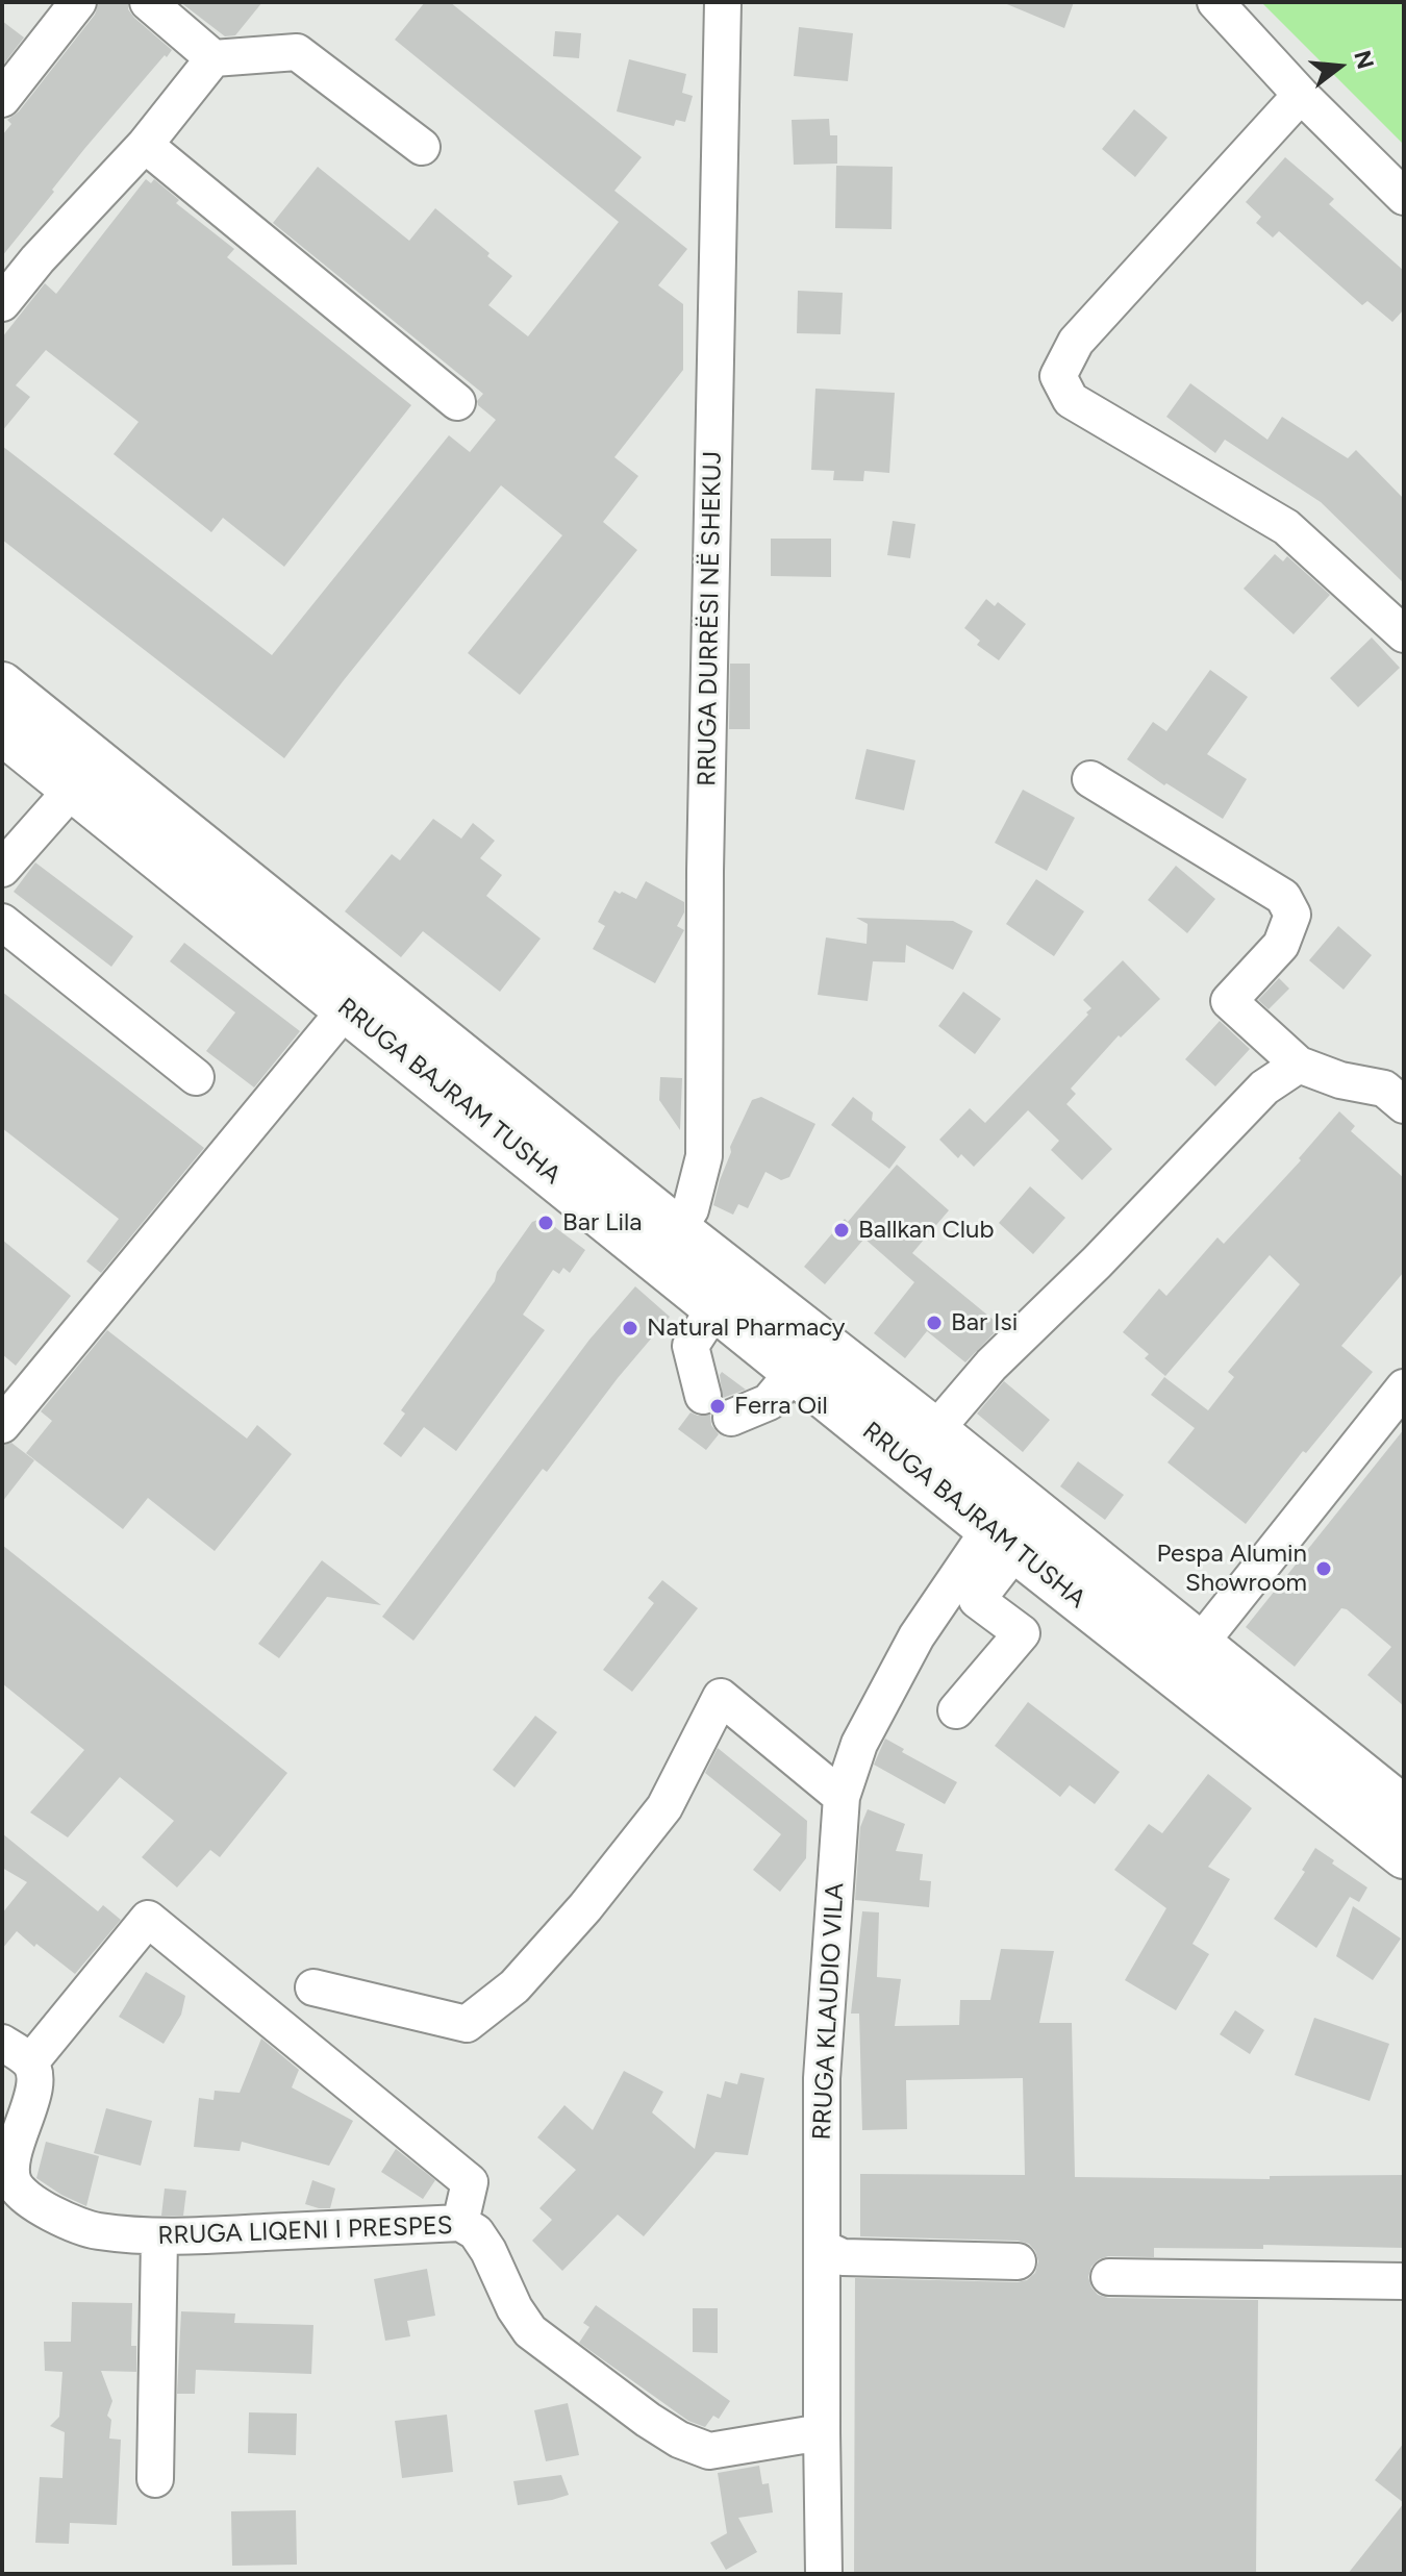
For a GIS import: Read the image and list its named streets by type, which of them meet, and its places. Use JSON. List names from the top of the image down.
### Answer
{
  "streets": {
    "main road": ["RRUGA BAJRAM TUSHA"],
    "street": ["RRUGA DURRËSI NË SHEKUJ", "RRUGA KLAUDIO VILA", "RRUGA LIQENI I PRESPES"]
  },
  "crossings": [
    ["RRUGA DURRËSI NË SHEKUJ", "RRUGA BAJRAM TUSHA"],
    ["RRUGA BAJRAM TUSHA", "RRUGA KLAUDIO VILA"],
    ["RRUGA KLAUDIO VILA", "RRUGA LIQENI I PRESPES"]
  ],
  "places": [
    "Bar Lila",
    "Ballkan Club",
    "Bar Isi",
    "Natural Pharmacy",
    "Ferra Oil",
    "Pespa Alumin Showroom"
  ],
  "north": "right"
}
